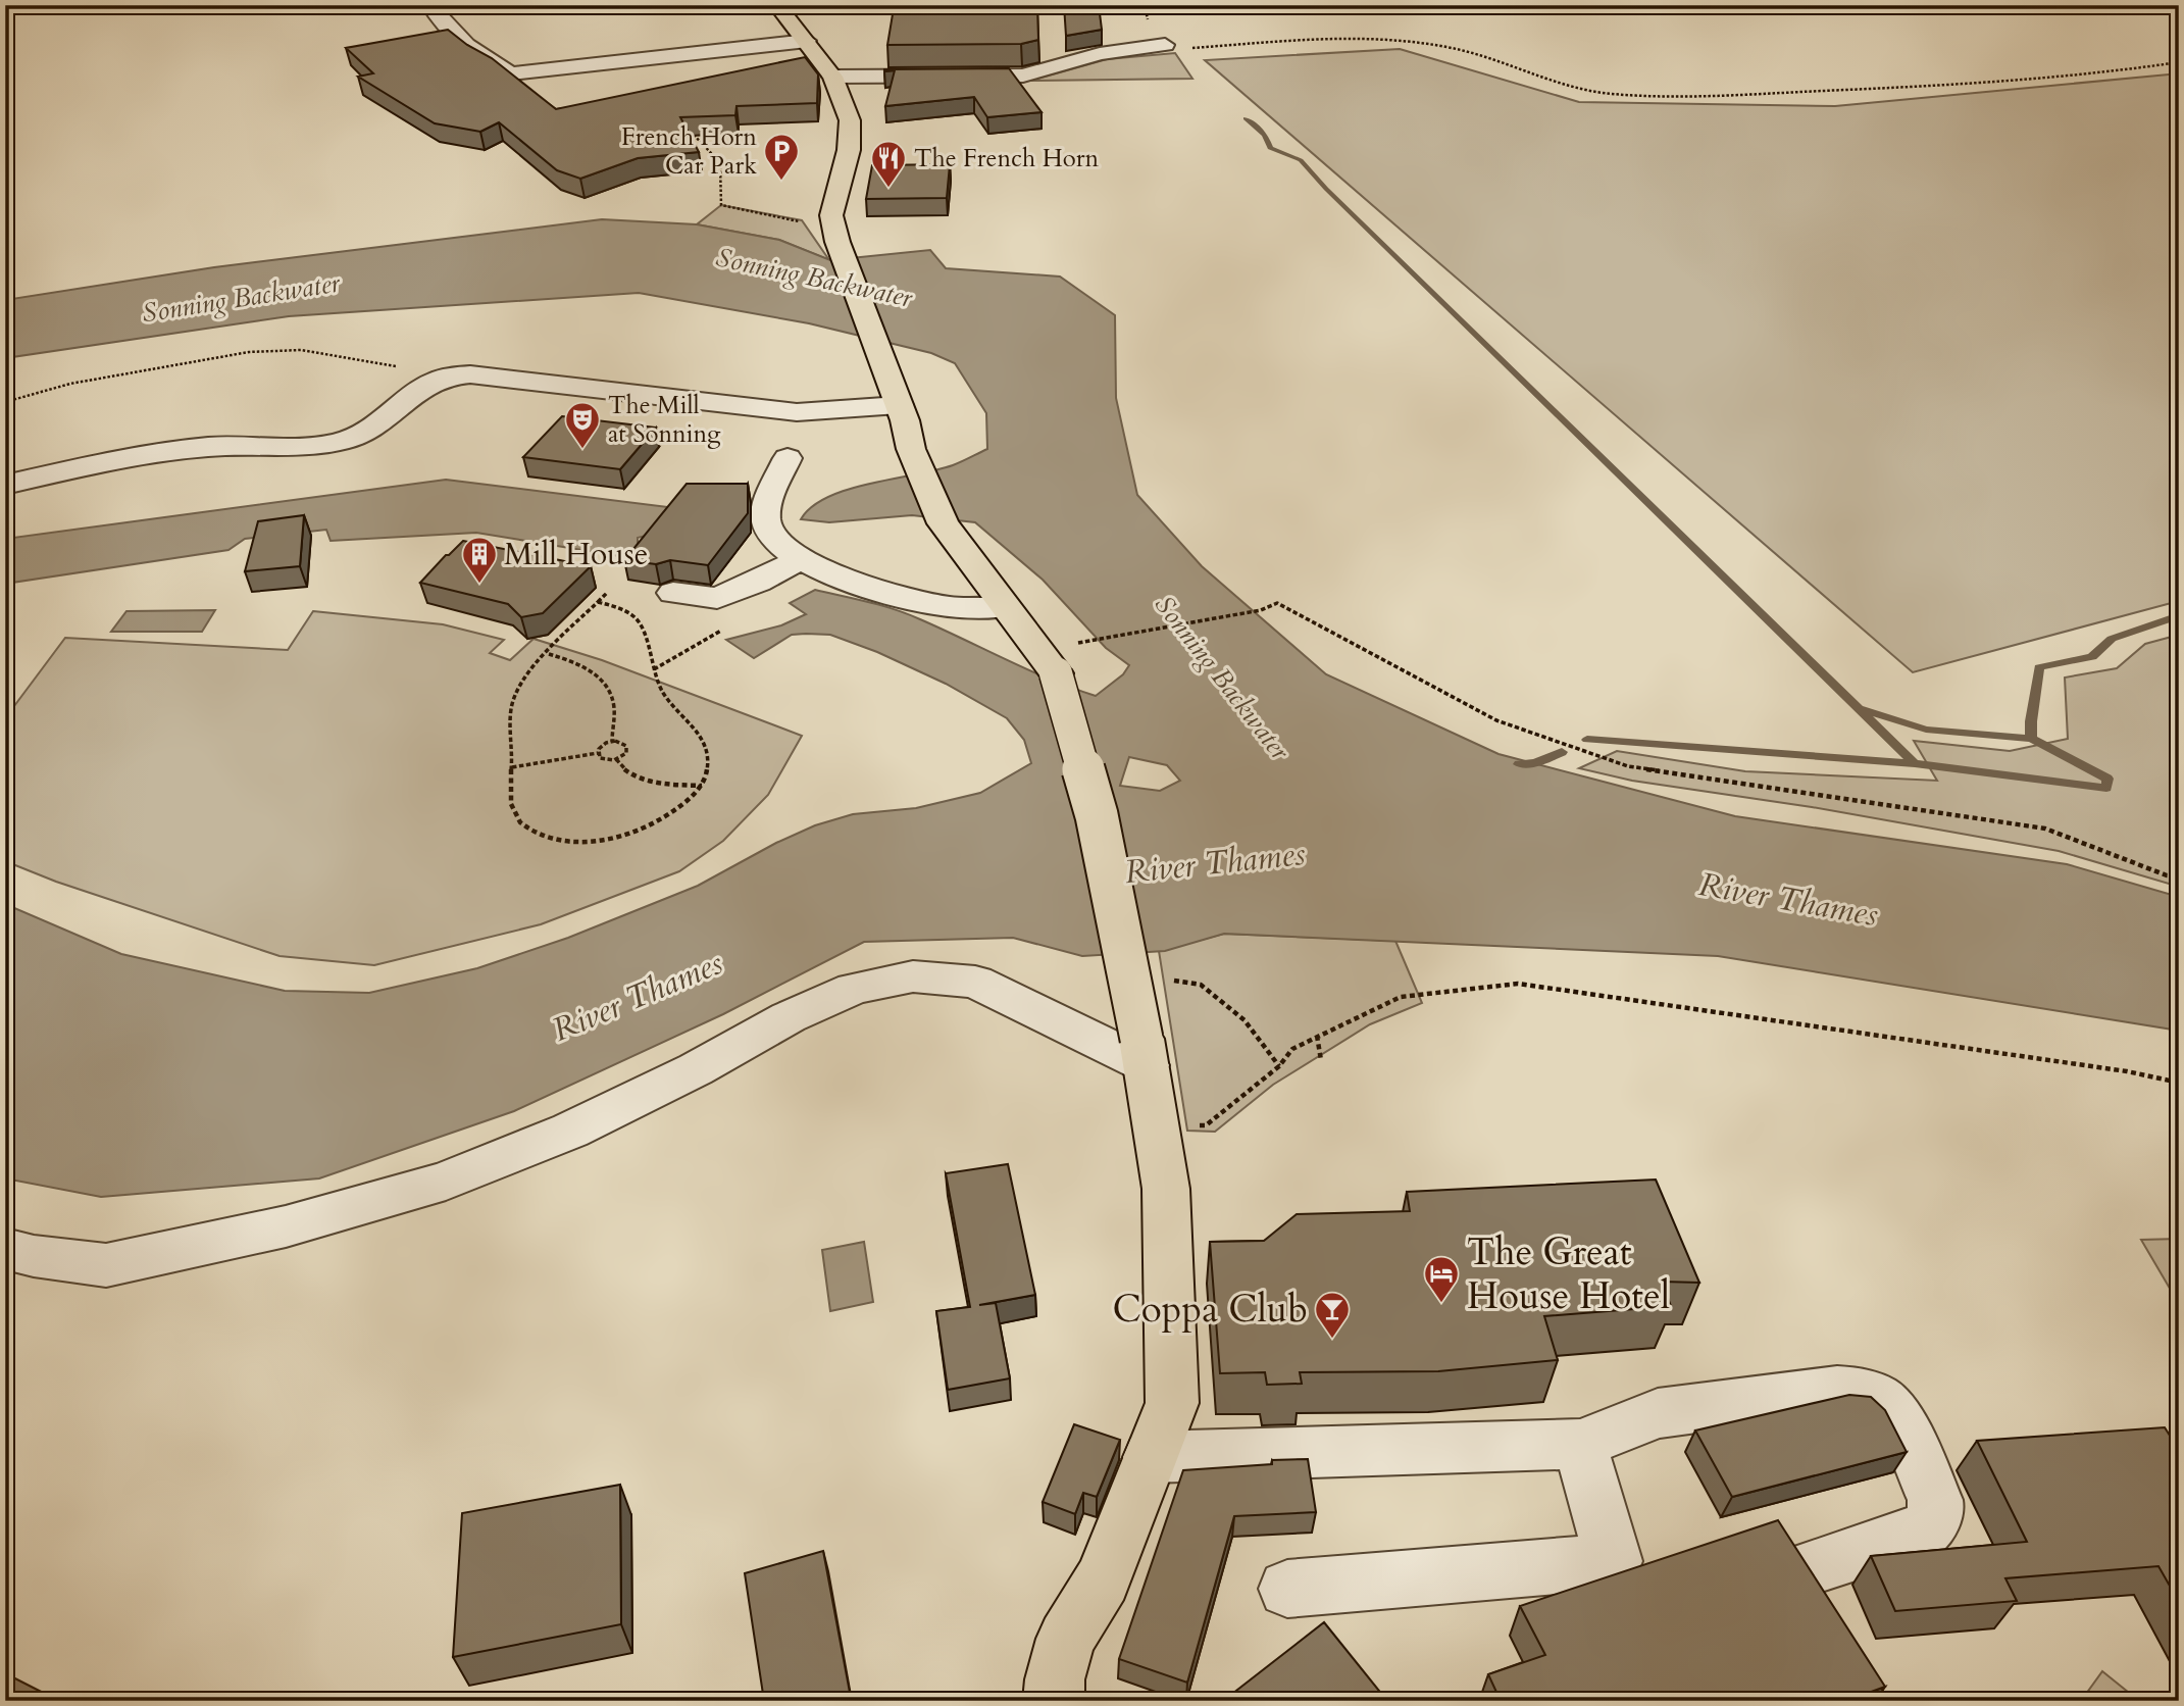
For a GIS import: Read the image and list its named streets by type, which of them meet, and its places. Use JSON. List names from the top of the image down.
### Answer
{
  "water": ["Sonning Backwater", "River Thames"],
  "places": {
    "parking": ["French Horn Car Park"],
    "restaurant": ["The French Horn"],
    "theatre": ["The Mill at Sonning"],
    "building": ["Mill House"],
    "hotel": ["The Great House Hotel"],
    "bar": ["Coppa Club"]
  }
}
